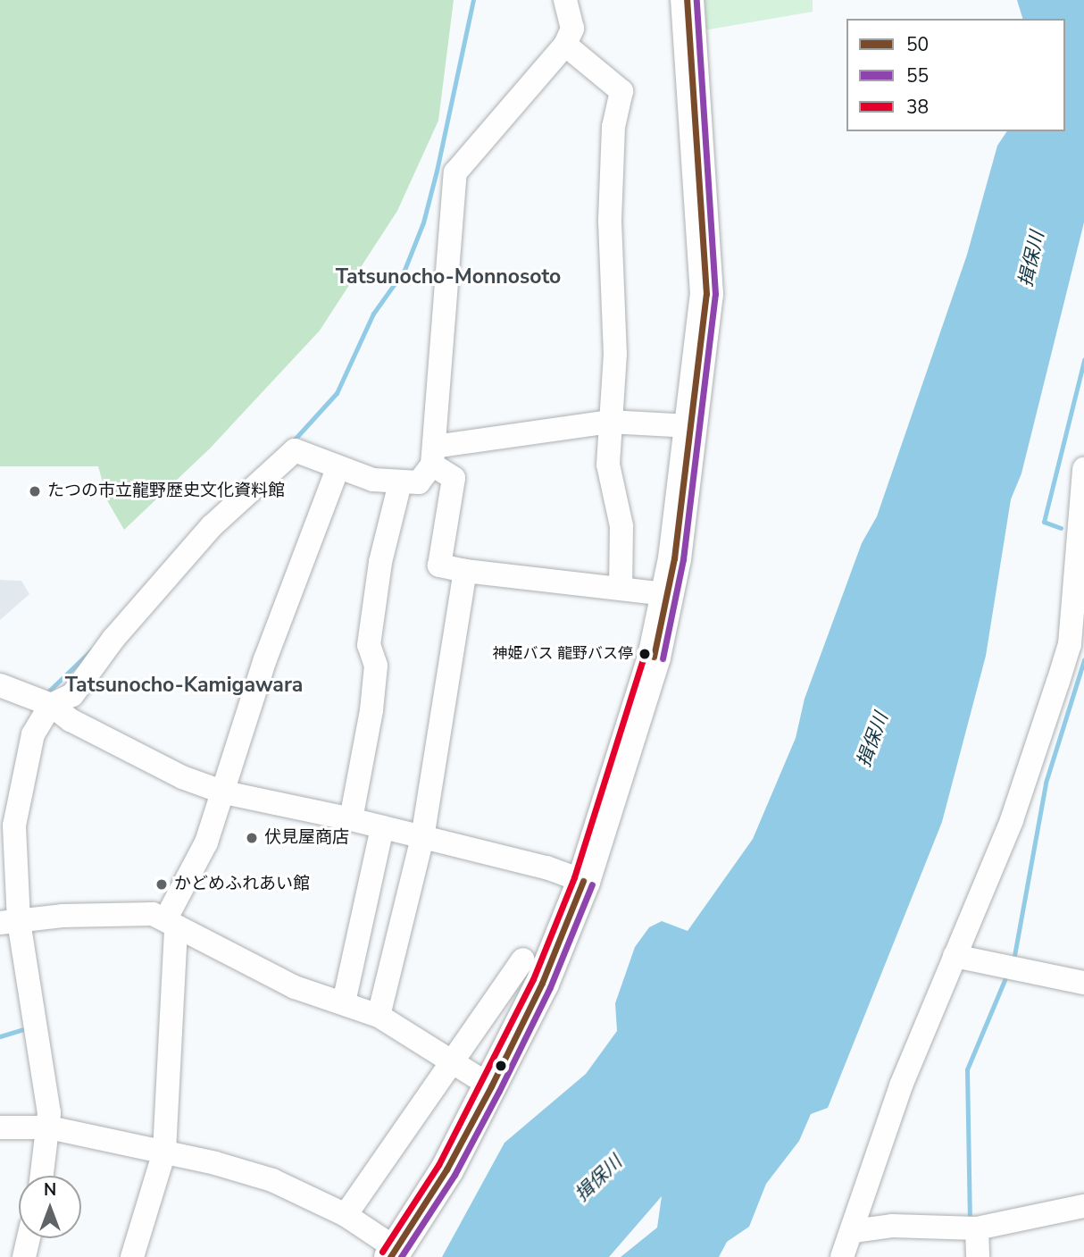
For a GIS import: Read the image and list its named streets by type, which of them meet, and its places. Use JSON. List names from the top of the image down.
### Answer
{
  "districts": ["Tatsunocho-Monnosoto", "Tatsunocho-Kamigawara"],
  "water": ["揖保川"],
  "places": [
    "たつの市立龍野歴史文化資料館",
    "神姫バス 龍野バス停",
    "伏見屋商店",
    "かどめふれあい館"
  ],
  "lines": ["transit line 50", "transit line 55", "transit line 38"],
  "legend": ["50", "55", "38"],
  "north": "top"
}
